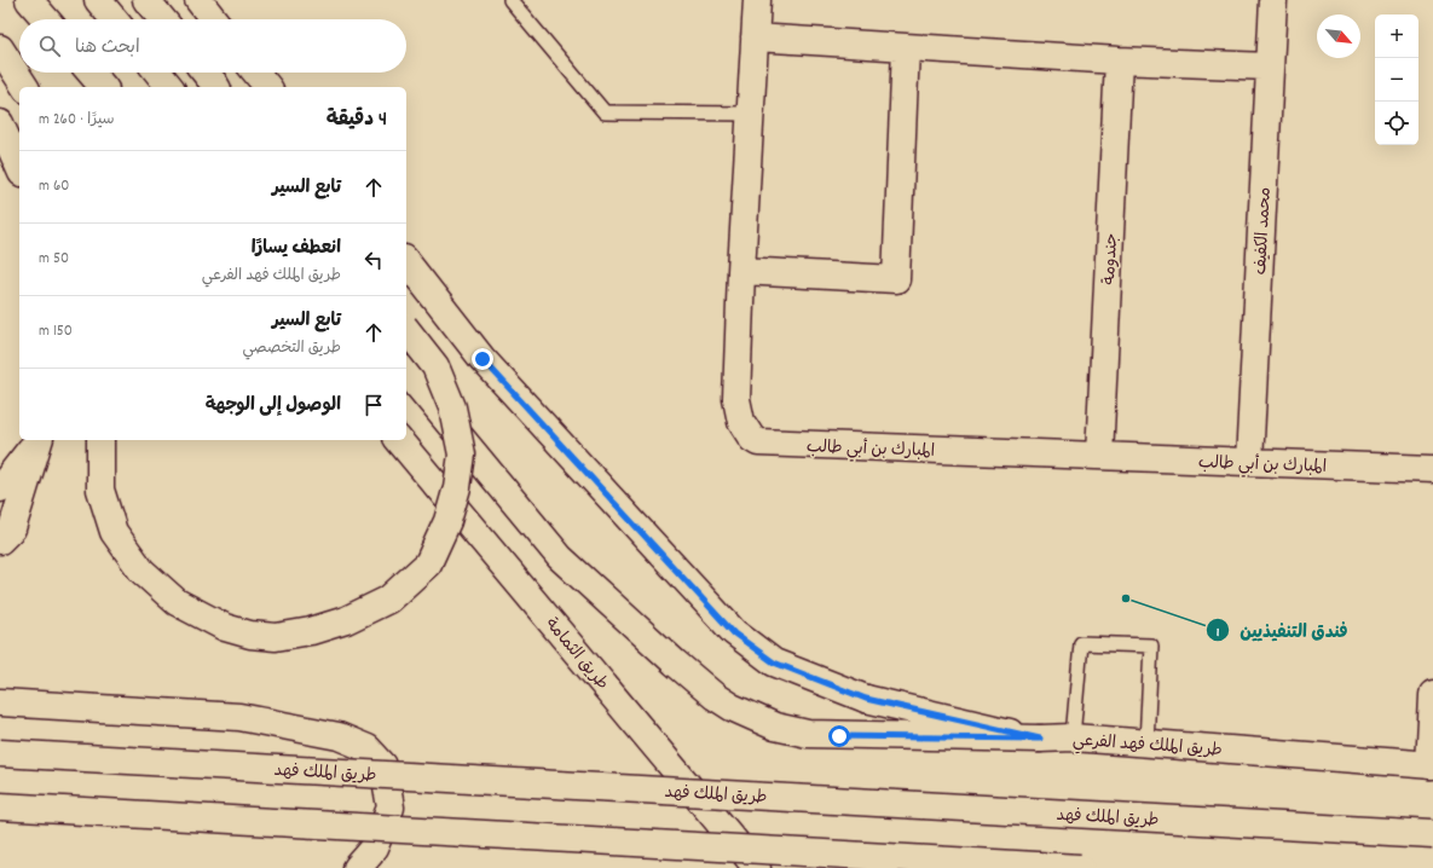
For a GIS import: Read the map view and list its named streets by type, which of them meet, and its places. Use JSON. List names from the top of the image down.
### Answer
{
  "streets": {
    "main road": [
      "محمد الكفيف",
      "جندومة",
      "المبارك بن أبي طالب",
      "طريق الثمامة",
      "طريق الملك فهد الفرعي",
      "طريق الملك فهد"
    ]
  },
  "crossings": [
    ["محمد الكفيف", "المبارك بن أبي طالب"],
    ["جندومة", "المبارك بن أبي طالب"]
  ],
  "places": ["فندق التنفيذيين"],
  "north": "bottom right",
  "page": {
    "map_buttons": ["+", "−"],
    "search": "ابحث هنا",
    "heading": ["4 دقيقة", "سيرًا · 260 m"],
    "list": [
      ["تابع السير", "60 m"],
      ["انعطف يسارًا", "طريق الملك فهد الفرعي", "50 m"],
      ["تابع السير", "طريق التخصصي", "150 m"],
      "الوصول إلى الوجهة"
    ]
  }
}
